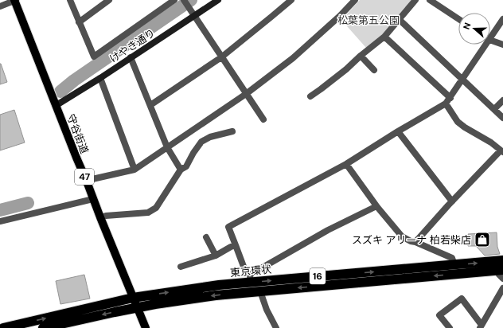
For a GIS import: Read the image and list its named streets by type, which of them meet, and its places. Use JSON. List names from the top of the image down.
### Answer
{
  "streets": {
    "highway": ["東京環状", "16"],
    "main road": ["守谷街道", "47"],
    "street": ["けやき通り"]
  },
  "crossings": [
    ["けやき通り", "守谷街道"],
    ["守谷街道", "東京環状"]
  ],
  "parks": ["松葉第五公園"],
  "places": {
    "shop": ["スズキ アリーナ 柏若柴店"]
  },
  "north": "left"
}
